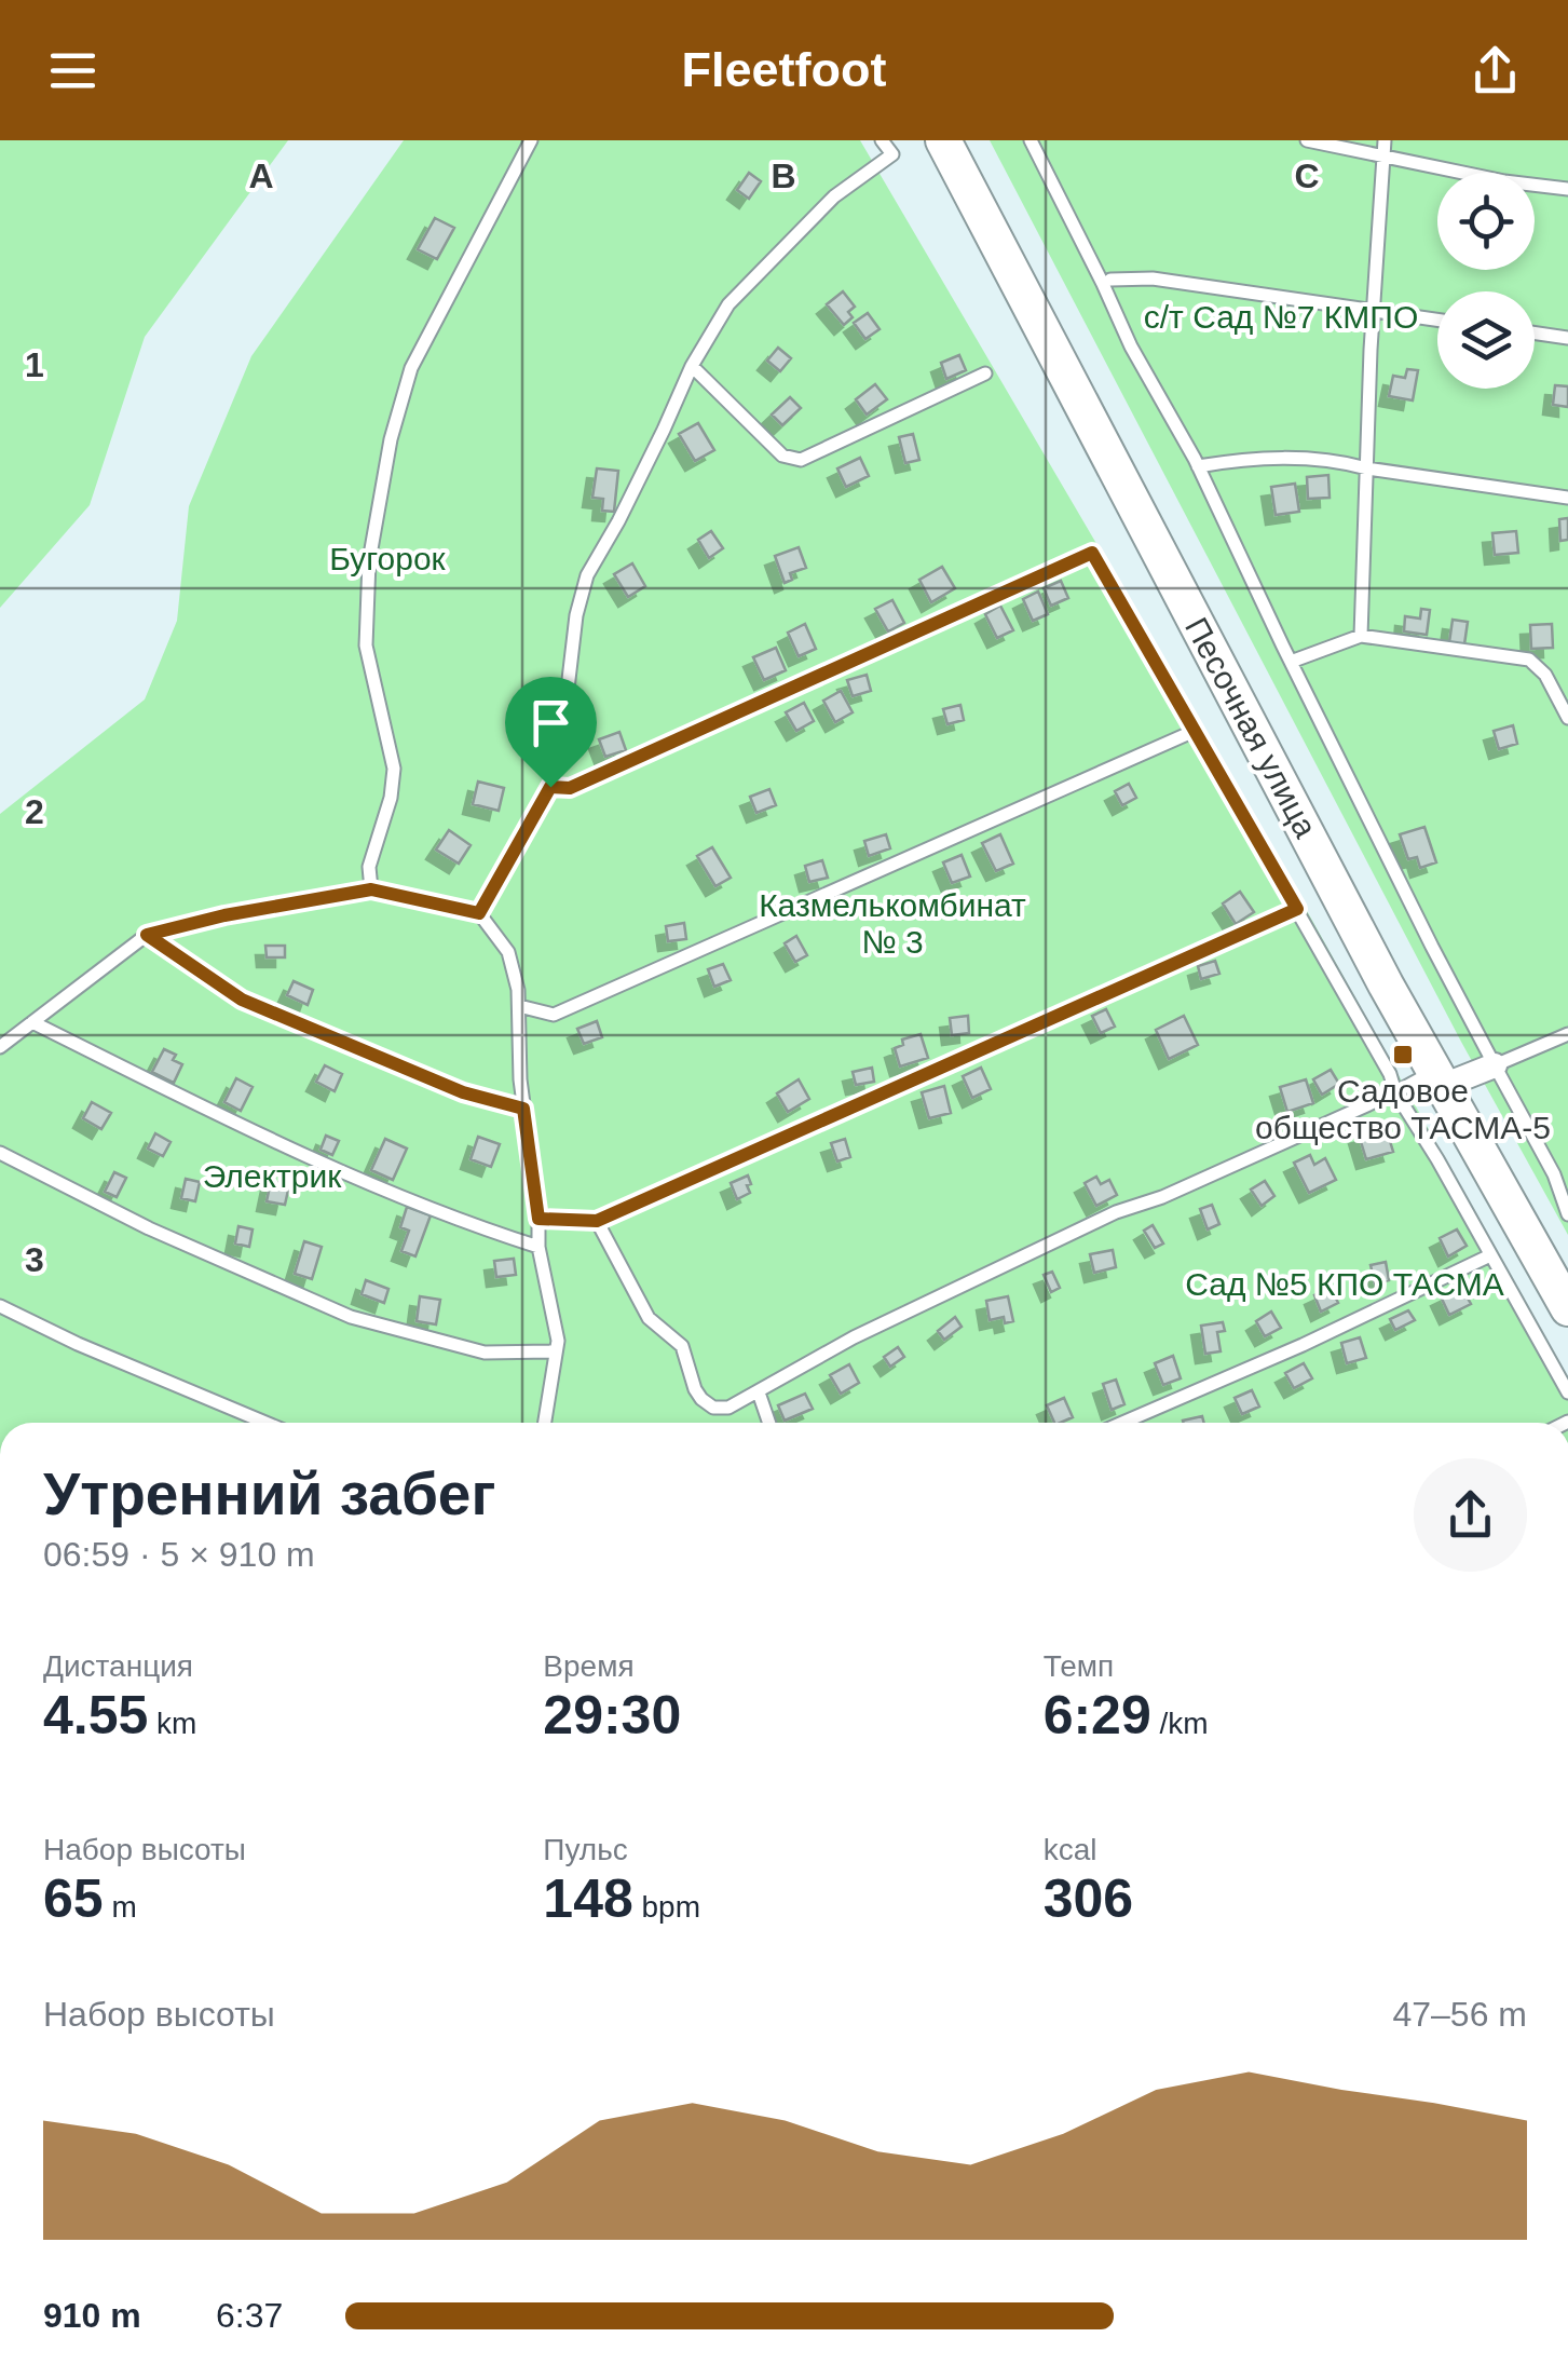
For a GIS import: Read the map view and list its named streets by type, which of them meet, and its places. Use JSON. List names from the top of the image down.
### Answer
{
  "streets": {
    "main road": ["Песочная улица"]
  },
  "parks": [
    "с/т Сад №7 КМПО",
    "Бугорок",
    "Казмелькомбинат № 3",
    "Электрик",
    "Сад №5 КПО ТАСМА"
  ],
  "places": {
    "transit": ["Садовое общество ТАСМА-5"]
  },
  "page": {
    "header": "Fleetfoot",
    "heading": ["Утренний забег", "06:59 · 5 × 910 m"],
    "stats": [
      ["Дистанция", "4.55 km"],
      ["Время", "29:30"],
      ["Темп", "6:29 /km"],
      ["Набор высоты", "65 m"],
      ["Пульс", "148 bpm"],
      ["kcal", "306"]
    ],
    "chart": ["Набор высоты", "47–56 m"],
    "list": [
      {
        "name": "910 m",
        "note": "6:37"
      }
    ]
  },
  "grid": {
    "columns": ["A", "B", "C"],
    "rows": ["1", "2", "3"]
  }
}
